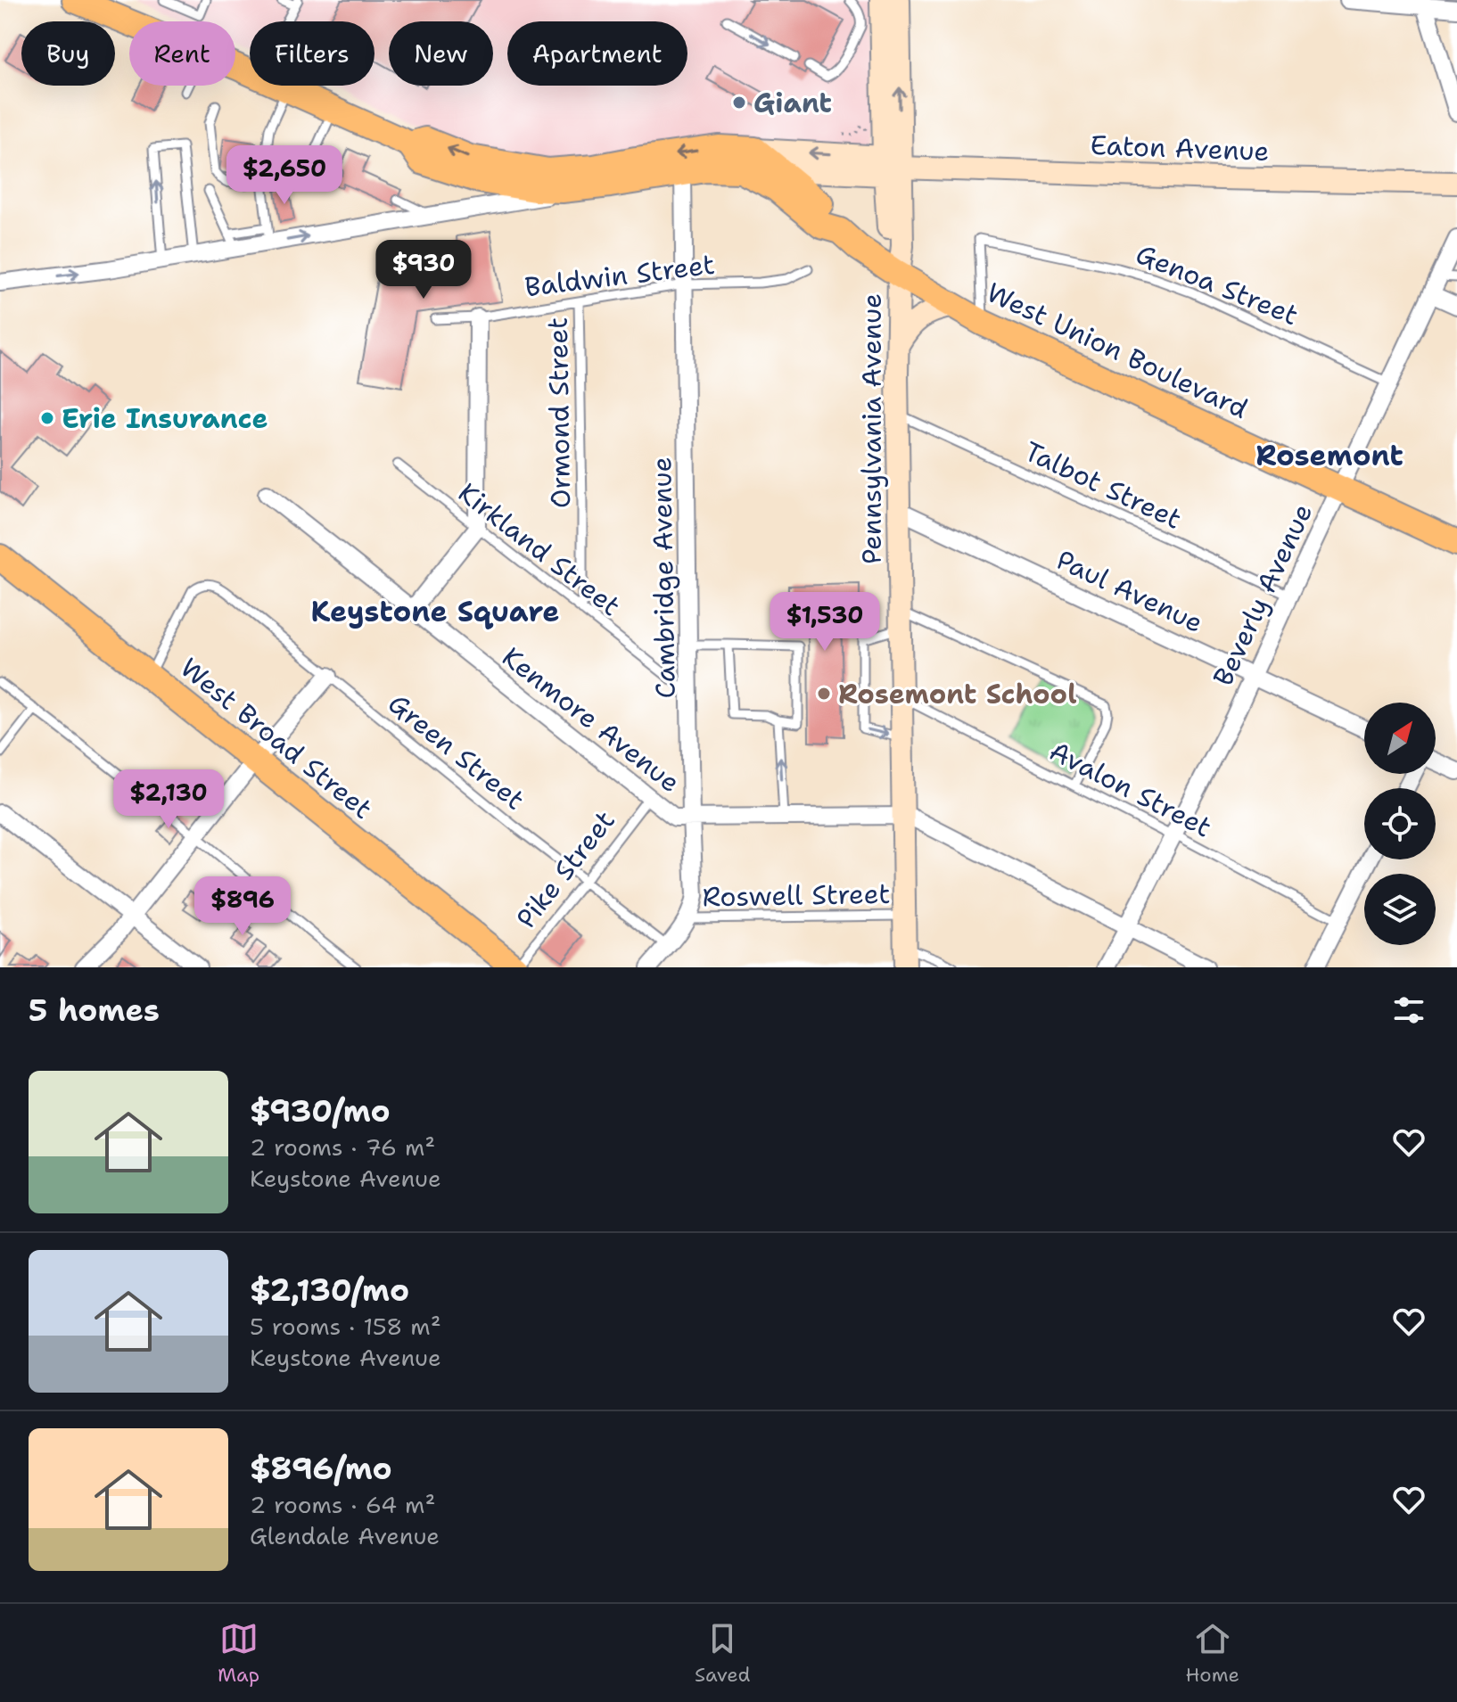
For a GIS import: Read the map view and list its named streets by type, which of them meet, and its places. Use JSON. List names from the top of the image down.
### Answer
{
  "streets": {
    "main road": ["West Union Boulevard", "West Broad Street"],
    "street": [
      "Eaton Avenue",
      "Pennsylvania Avenue",
      "Cambridge Avenue",
      "Paul Avenue",
      "Beverly Avenue",
      "Kenmore Avenue"
    ],
    "lane": [
      "Baldwin Street",
      "Genoa Street",
      "Ormond Street",
      "Talbot Street",
      "Kirkland Street",
      "Green Street",
      "Avalon Street",
      "Pike Street",
      "Roswell Street"
    ]
  },
  "crossings": [
    ["Eaton Avenue", "West Union Boulevard"],
    ["Eaton Avenue", "Pennsylvania Avenue"],
    ["Baldwin Street", "Ormond Street"],
    ["Baldwin Street", "Cambridge Avenue"],
    ["Genoa Street", "West Union Boulevard"],
    ["Genoa Street", "Beverly Avenue"],
    ["West Union Boulevard", "Pennsylvania Avenue"],
    ["West Union Boulevard", "Cambridge Avenue"],
    ["West Union Boulevard", "Beverly Avenue"],
    ["Ormond Street", "Kirkland Street"],
    ["Pennsylvania Avenue", "Talbot Street"],
    ["Pennsylvania Avenue", "Paul Avenue"],
    ["Pennsylvania Avenue", "Kenmore Avenue"],
    ["Pennsylvania Avenue", "Avalon Street"],
    ["Pennsylvania Avenue", "Roswell Street"],
    ["Talbot Street", "Beverly Avenue"],
    ["Kirkland Street", "Cambridge Avenue"],
    ["Cambridge Avenue", "Kenmore Avenue"],
    ["Cambridge Avenue", "Green Street"],
    ["Cambridge Avenue", "Roswell Street"],
    ["Paul Avenue", "Beverly Avenue"],
    ["Beverly Avenue", "Kenmore Avenue"],
    ["Beverly Avenue", "Avalon Street"],
    ["Kenmore Avenue", "Pike Street"],
    ["West Broad Street", "Green Street"],
    ["West Broad Street", "Pike Street"],
    ["Green Street", "Pike Street"]
  ],
  "districts": ["Rosemont", "Keystone Square"],
  "places": ["Giant", "Erie Insurance", "Rosemont School"],
  "north": "top right",
  "page": {
    "chip": [
      "Buy",
      "Rent",
      "Filters",
      "New",
      "Apartment"
    ],
    "price": [
      "$2,650",
      "$930",
      "$1,530",
      "$2,130",
      "$896"
    ],
    "heading": "5 homes",
    "list": [
      {
        "name": "$930/mo",
        "note": "2 rooms · 76 m² · Keystone Avenue"
      },
      {
        "name": "$2,130/mo",
        "note": "5 rooms · 158 m² · Keystone Avenue"
      },
      {
        "name": "$896/mo",
        "note": "2 rooms · 64 m² · Glendale Avenue"
      }
    ],
    "tabs": ["Map", "Saved", "Home"]
  }
}
